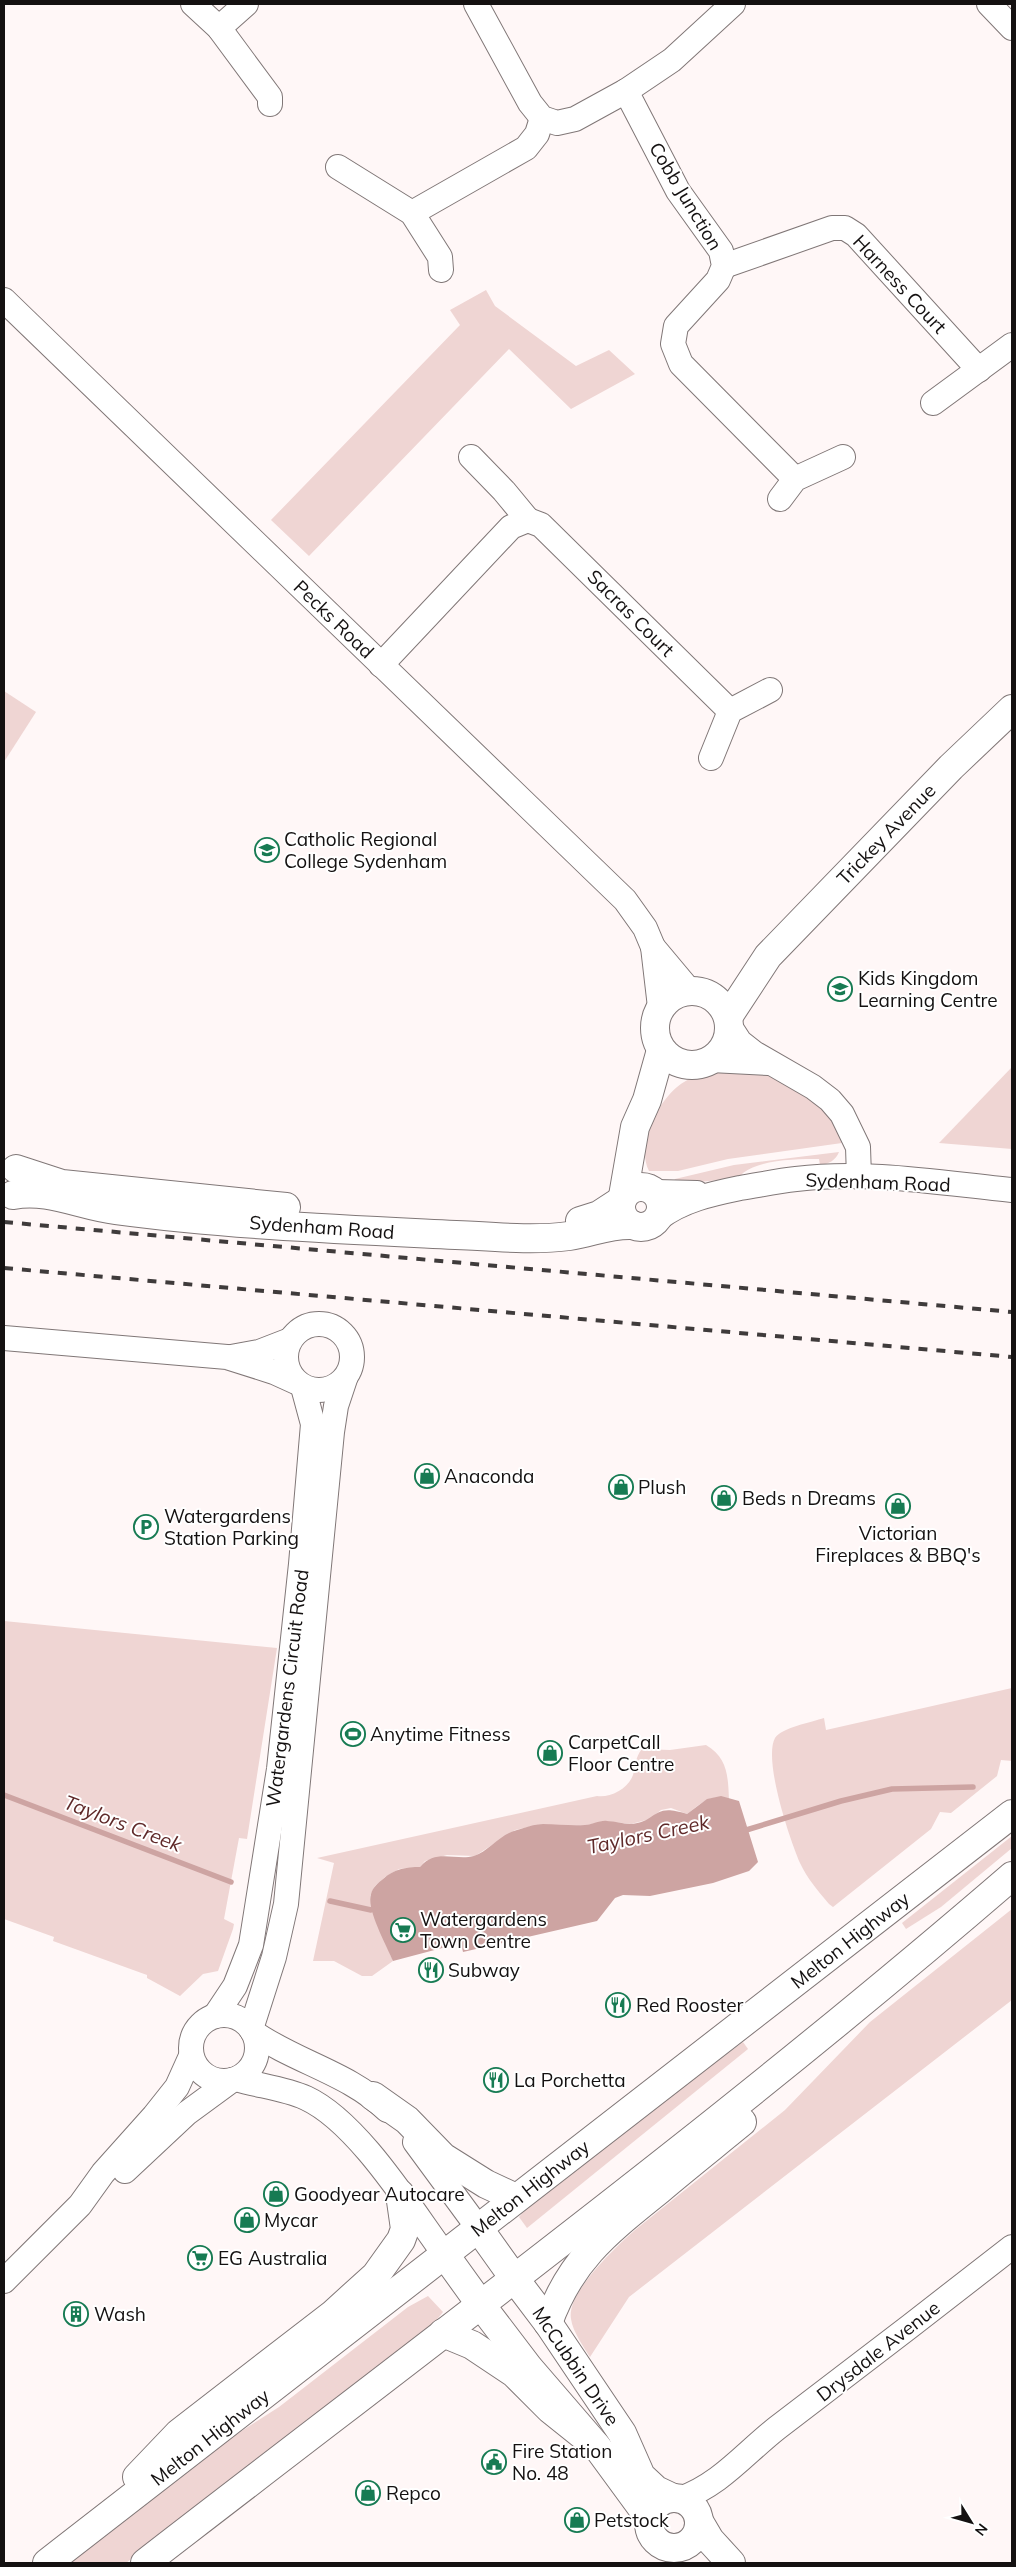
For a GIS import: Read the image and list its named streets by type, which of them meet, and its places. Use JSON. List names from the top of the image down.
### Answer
{
  "streets": {
    "main road": [
      "Trickey Avenue",
      "Sydenham Road",
      "Melton Highway",
      "McCubbin Drive"
    ],
    "street": [
      "Cobb Junction",
      "Harness Court",
      "Sacras Court",
      "Pecks Road",
      "Watergardens Circuit Road",
      "Drysdale Avenue"
    ]
  },
  "crossings": [
    ["Cobb Junction", "Harness Court"],
    ["Pecks Road", "Trickey Avenue"],
    ["Melton Highway", "McCubbin Drive"],
    ["Drysdale Avenue", "McCubbin Drive"]
  ],
  "water": ["Taylors Creek"],
  "places": {
    "school or university": ["Catholic Regional College Sydenham", "Kids Kingdom Learning Centre"],
    "shop": [
      "Anaconda",
      "Plush",
      "Beds n Dreams",
      "Victorian Fireplaces & BBQ's",
      "CarpetCall Floor Centre",
      "Goodyear Autocare",
      "Mycar",
      "Repco",
      "Petstock"
    ],
    "parking": ["Watergardens Station Parking"],
    "sports": ["Anytime Fitness"],
    "supermarket": ["Watergardens Town Centre", "EG Australia"],
    "restaurant": ["Subway", "Red Rooster", "La Porchetta"],
    "building": ["Wash"],
    "public building": ["Fire Station No. 48"]
  },
  "north": "bottom right"
}
